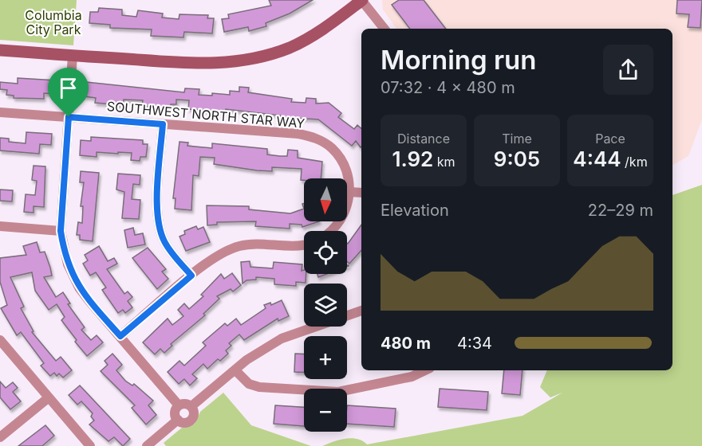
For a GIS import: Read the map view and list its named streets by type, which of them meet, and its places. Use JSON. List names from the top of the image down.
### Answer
{
  "streets": {
    "street": ["SOUTHWEST NORTH STAR WAY"]
  },
  "parks": ["Columbia City Park"],
  "north": "bottom",
  "page": {
    "heading": ["Morning run", "07:32 · 4 × 480 m"],
    "stats": [
      ["Distance", "1.92 km"],
      ["Time", "9:05"],
      ["Pace", "4:44 /km"]
    ],
    "map_buttons": ["+", "−"],
    "chart": ["Elevation", "22–29 m"],
    "list": [
      {
        "name": "480 m",
        "note": "4:34"
      }
    ]
  }
}
